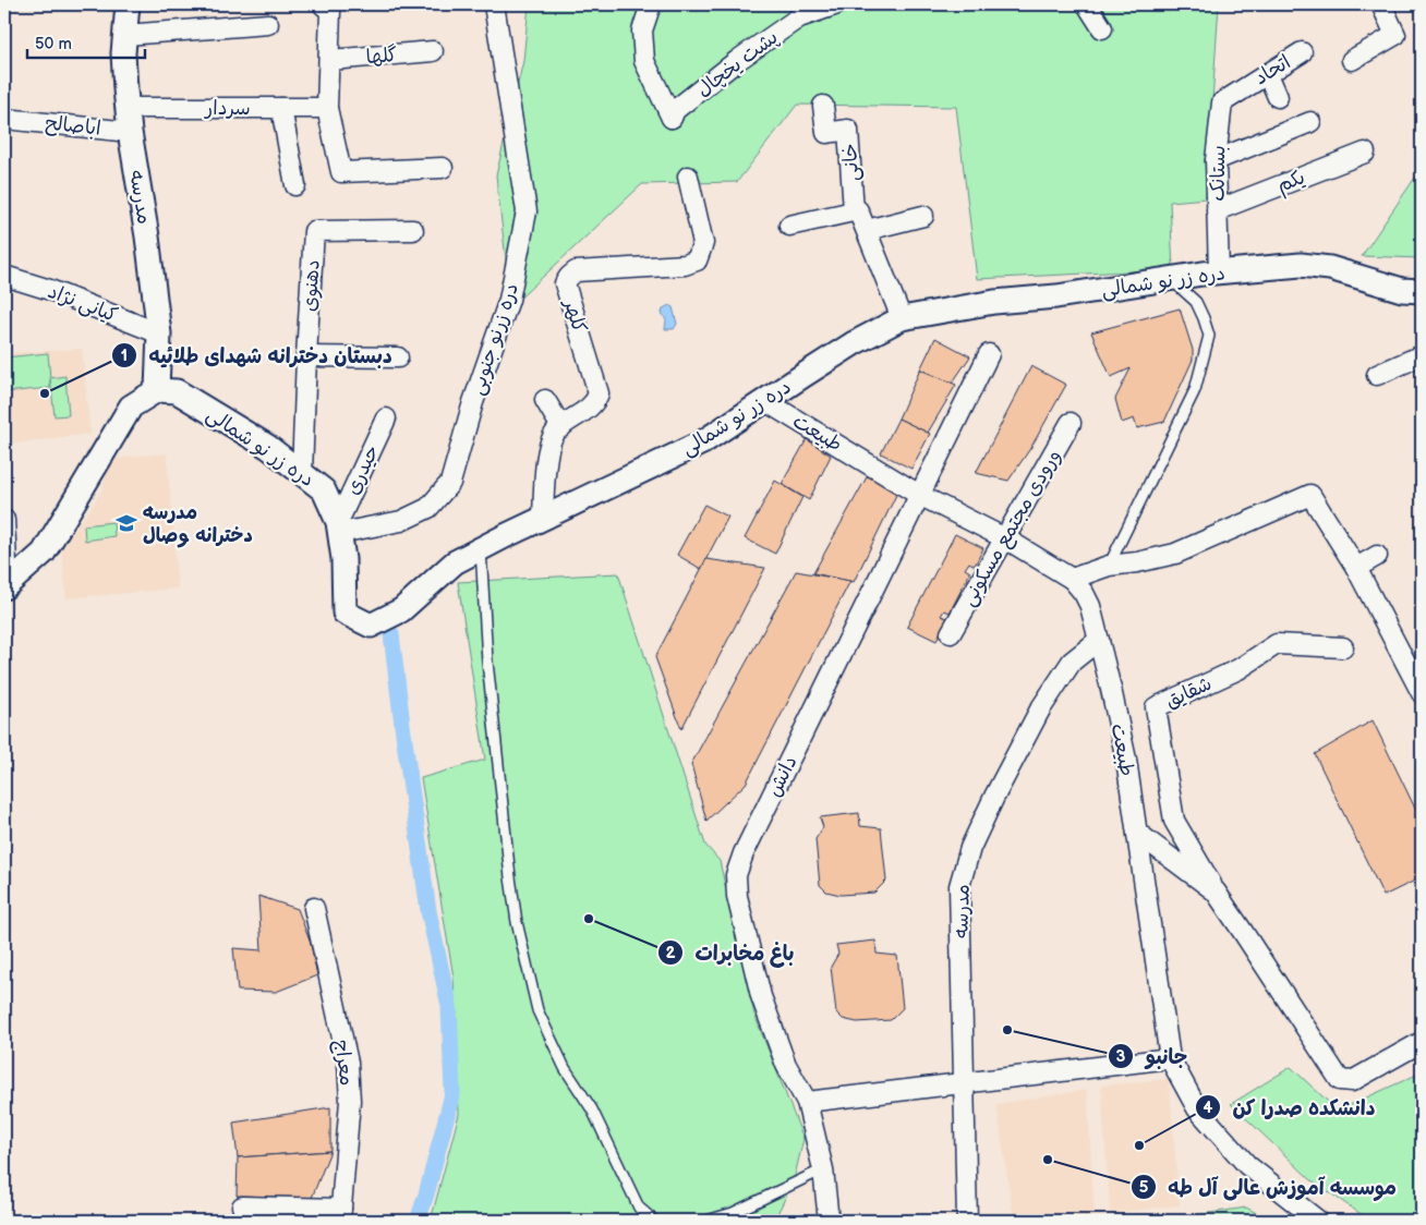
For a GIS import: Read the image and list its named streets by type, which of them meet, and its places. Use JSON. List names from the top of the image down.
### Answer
{
  "streets": {
    "street": [
      "گلها",
      "پشت یخچال",
      "اتحاد",
      "سردار",
      "اباصالح",
      "خانی",
      "بستانک",
      "یکم",
      "مدرسه",
      "دره زر نو شمالی",
      "دهنوی",
      "کیانی نژاد",
      "کلهر",
      "دره زرنو جنوبی",
      "طبیعت",
      "حیدری",
      "ورودی مجتمع مسکونی",
      "شقایق",
      "دانش",
      "معراج"
    ]
  },
  "crossings": [
    ["اتحاد", "بستانک"],
    ["سردار", "مدرسه"],
    ["اباصالح", "مدرسه"],
    ["خانی", "دره زر نو شمالی"],
    ["بستانک", "یکم"],
    ["بستانک", "دره زر نو شمالی"],
    ["مدرسه", "دره زر نو شمالی"],
    ["مدرسه", "کیانی نژاد"],
    ["مدرسه", "طبیعت"],
    ["دره زر نو شمالی", "دهنوی"],
    ["دره زر نو شمالی", "کلهر"],
    ["دره زر نو شمالی", "دره زرنو جنوبی"],
    ["دره زر نو شمالی", "طبیعت"],
    ["دره زر نو شمالی", "حیدری"],
    ["دره زرنو جنوبی", "حیدری"],
    ["طبیعت", "ورودی مجتمع مسکونی"],
    ["طبیعت", "شقایق"],
    ["طبیعت", "دانش"]
  ],
  "places": {
    "other": [
      "دبستان دخترانه شهدای طلائیه",
      "باغ مخابرات",
      "جانبو",
      "دانشکده صدرا کن",
      "موسسه آموزش عالی آل طه"
    ],
    "school or university": ["مدرسه دخترانه وصال"]
  },
  "scale_bar": "50 m"
}
